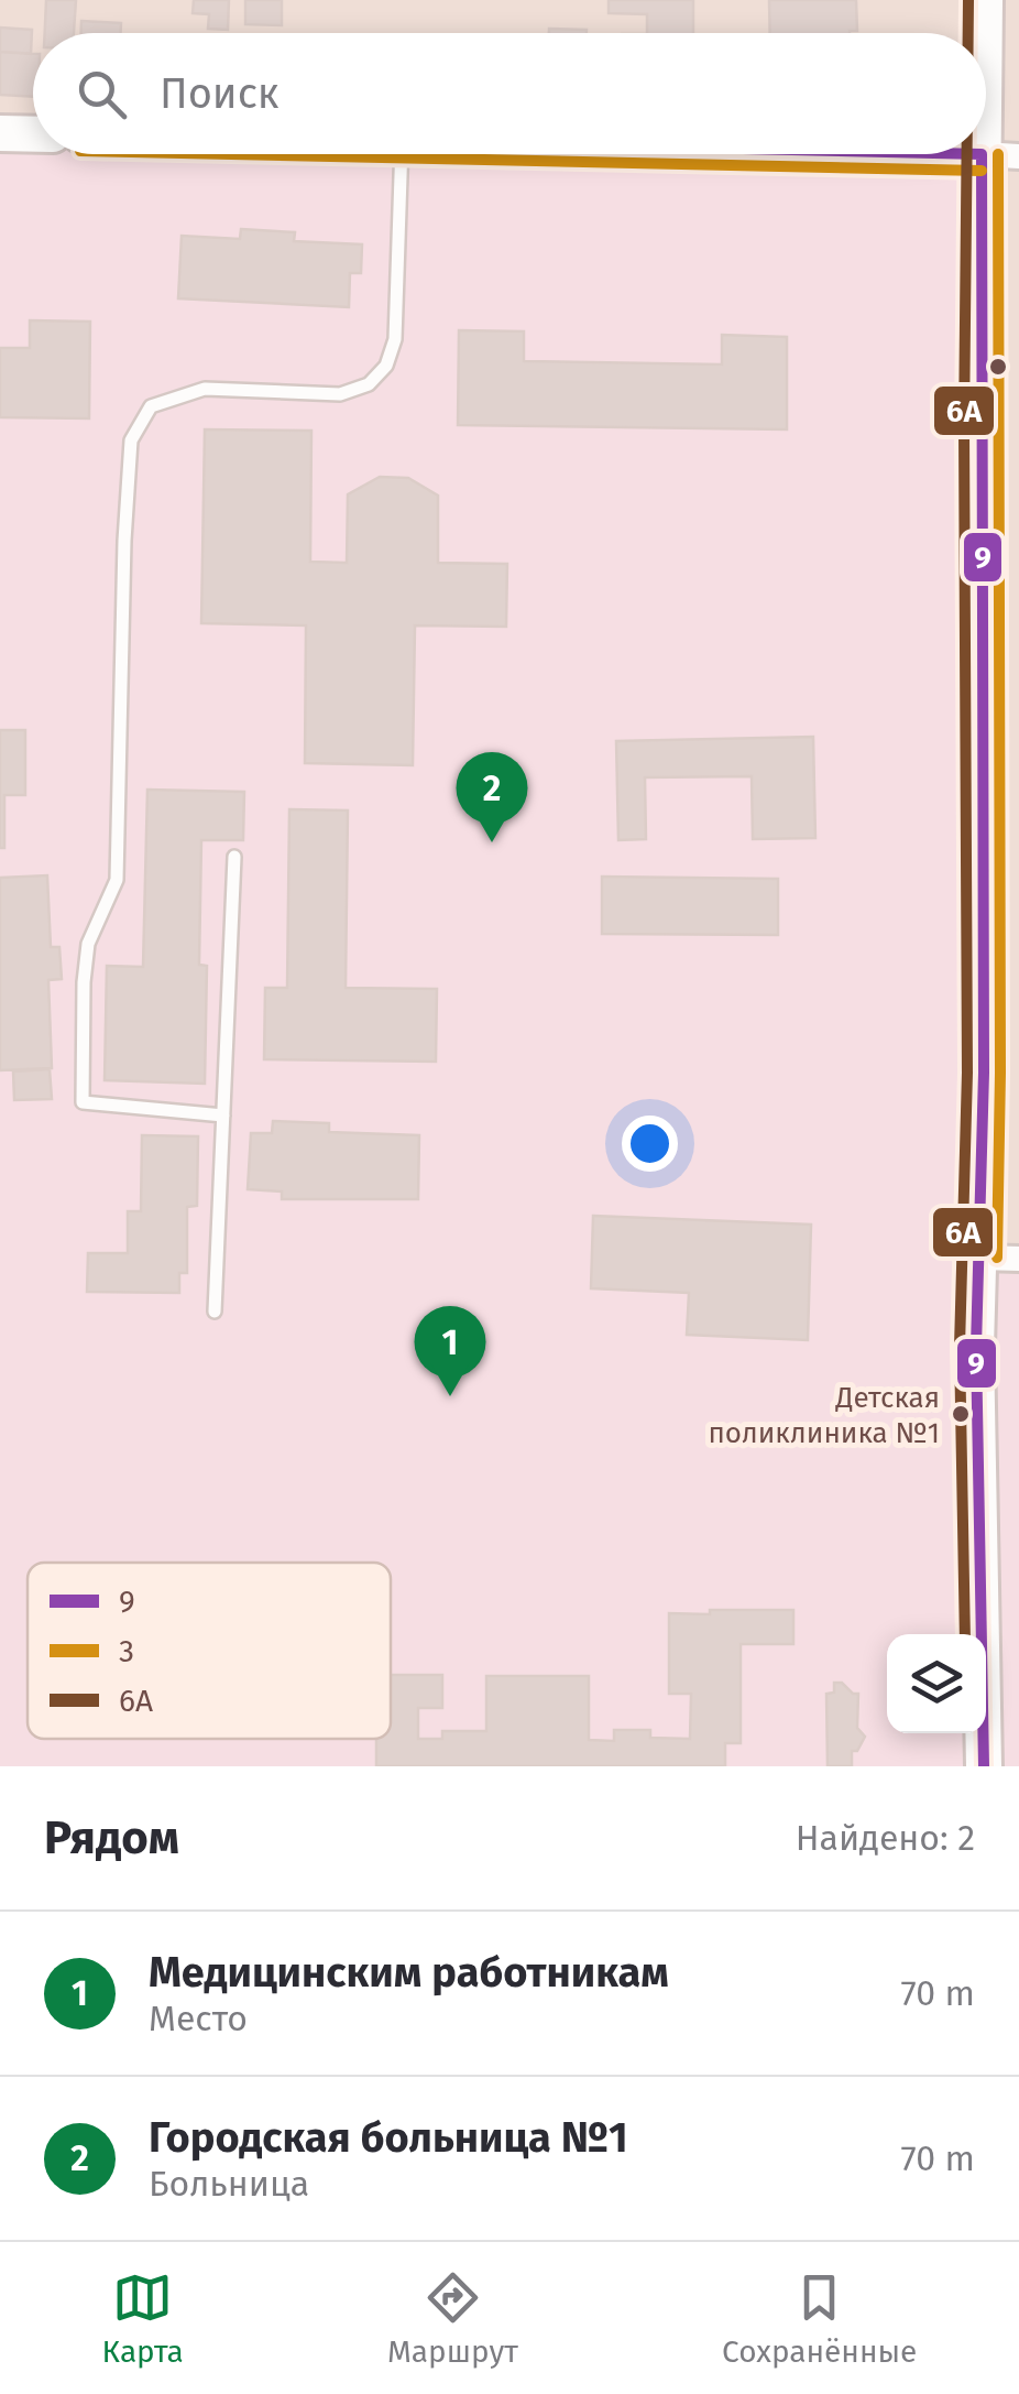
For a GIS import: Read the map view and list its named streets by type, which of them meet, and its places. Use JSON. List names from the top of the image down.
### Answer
{
  "places": ["Детская поликлиника №1"],
  "lines": ["transit line 6А", "transit line 9", "transit line 3"],
  "legend": ["9", "3", "6А"],
  "page": {
    "search": "Поиск",
    "pins": ["2", "1"],
    "heading": ["Рядом", "Найдено: 2"],
    "list": [
      {
        "mark": "1",
        "name": "Медицинским работникам",
        "note": "Место",
        "value": "70 m"
      },
      {
        "mark": "2",
        "name": "Городская больница №1",
        "note": "Больница",
        "value": "70 m"
      }
    ],
    "nav": ["Карта", "Маршрут", "Сохранённые"]
  }
}
